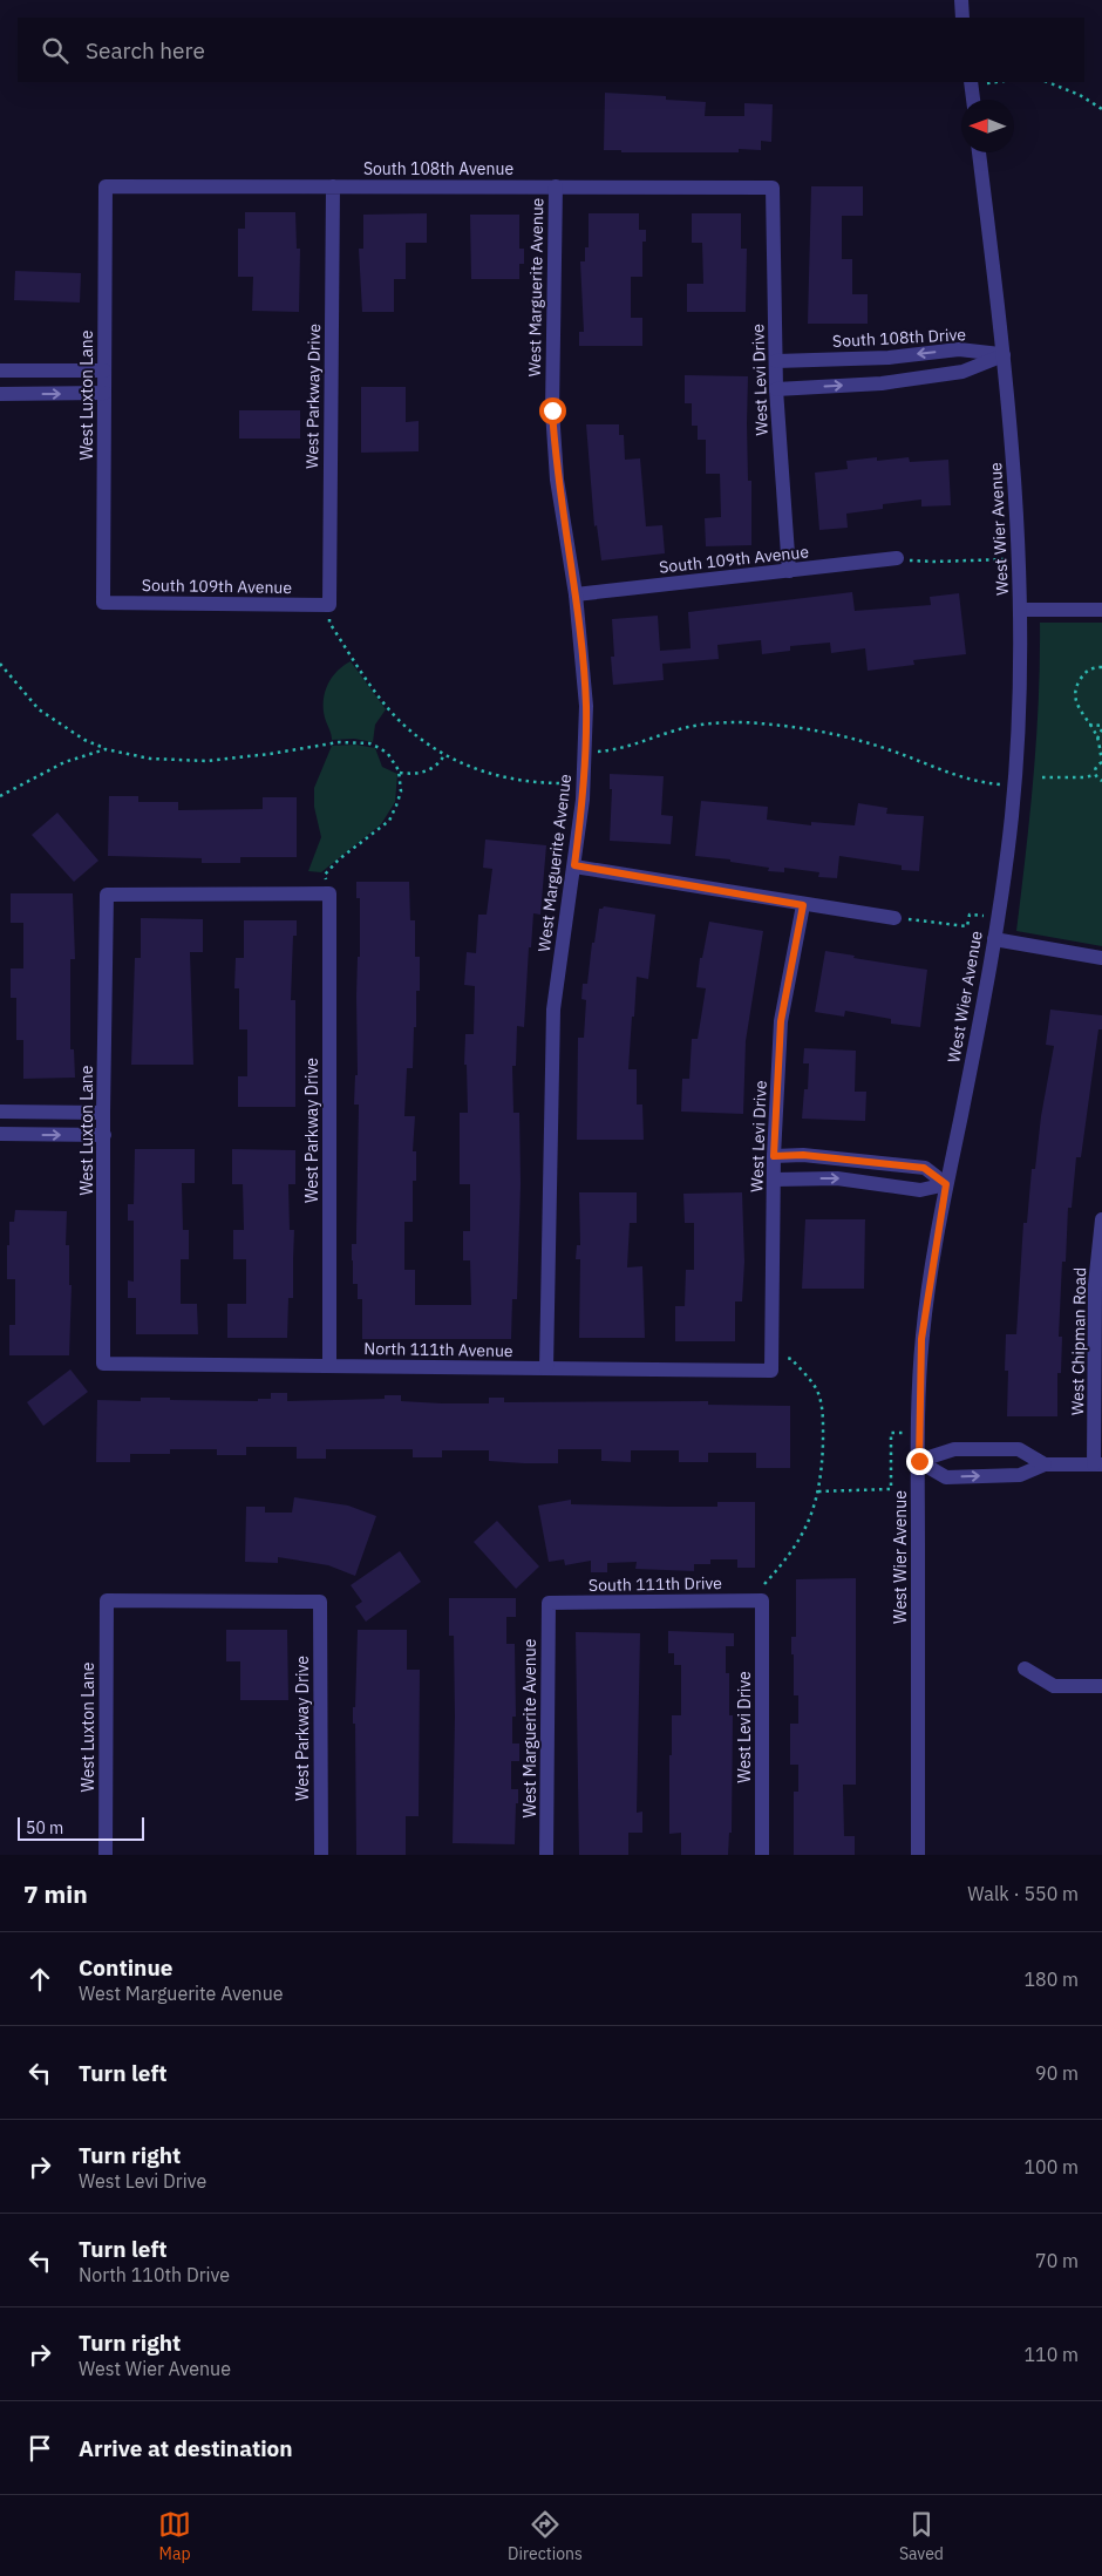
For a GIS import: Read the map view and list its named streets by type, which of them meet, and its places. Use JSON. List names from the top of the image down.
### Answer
{
  "streets": {
    "street": [
      "South 108th Avenue",
      "West Marguerite Avenue",
      "South 108th Drive",
      "West Levi Drive",
      "West Luxton Lane",
      "West Parkway Drive",
      "West Wier Avenue",
      "South 109th Avenue",
      "West Chipman Road",
      "North 111th Avenue",
      "South 111th Drive"
    ]
  },
  "crossings": [
    ["South 108th Avenue", "West Marguerite Avenue"],
    ["South 108th Avenue", "West Levi Drive"],
    ["South 108th Avenue", "West Luxton Lane"],
    ["South 108th Avenue", "West Parkway Drive"],
    ["West Marguerite Avenue", "South 109th Avenue"],
    ["West Marguerite Avenue", "North 111th Avenue"],
    ["West Marguerite Avenue", "South 111th Drive"],
    ["South 108th Drive", "West Levi Drive"],
    ["South 108th Drive", "West Wier Avenue"],
    ["West Levi Drive", "South 109th Avenue"],
    ["West Levi Drive", "North 111th Avenue"],
    ["West Levi Drive", "South 111th Drive"],
    ["West Luxton Lane", "West Parkway Drive"],
    ["West Luxton Lane", "South 109th Avenue"],
    ["West Luxton Lane", "North 111th Avenue"],
    ["West Parkway Drive", "South 109th Avenue"],
    ["West Parkway Drive", "North 111th Avenue"]
  ],
  "scale_bar": "50 m",
  "north": "left",
  "page": {
    "search": "Search here",
    "scale": "50 m",
    "heading": ["7 min", "Walk · 550 m"],
    "list": [
      ["Continue", "West Marguerite Avenue", "180 m"],
      ["Turn left", "90 m"],
      ["Turn right", "West Levi Drive", "100 m"],
      ["Turn left", "North 110th Drive", "70 m"],
      ["Turn right", "West Wier Avenue", "110 m"],
      "Arrive at destination"
    ],
    "nav": ["Map", "Directions", "Saved"]
  }
}
